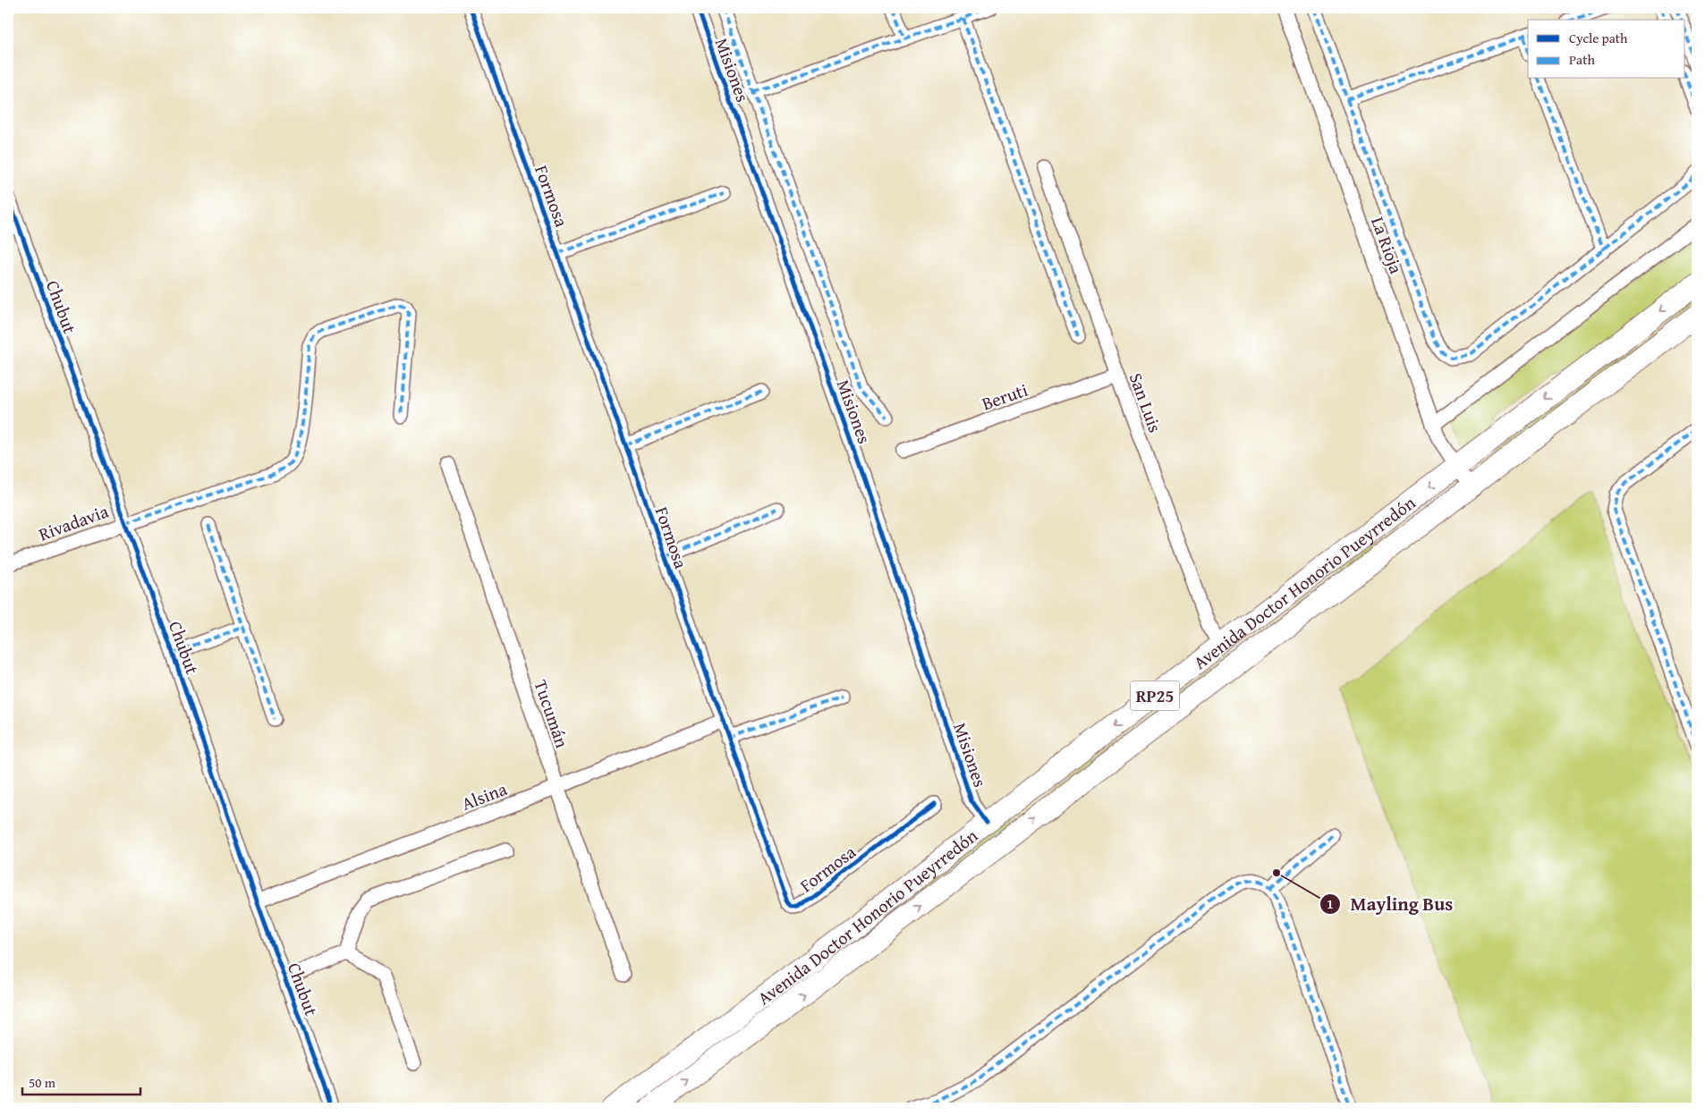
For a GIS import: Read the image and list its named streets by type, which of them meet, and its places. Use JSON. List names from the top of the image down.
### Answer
{
  "streets": {
    "main road": ["Avenida Doctor Honorio Pueyrredón", "RP25"],
    "street": [
      "Misiones",
      "Formosa",
      "La Rioja",
      "Chubut",
      "Beruti",
      "San Luis",
      "Rivadavia",
      "Tucumán",
      "Alsina"
    ]
  },
  "crossings": [
    ["Misiones", "Avenida Doctor Honorio Pueyrredón"],
    ["Formosa", "Alsina"],
    ["La Rioja", "Avenida Doctor Honorio Pueyrredón"],
    ["Chubut", "Rivadavia"],
    ["Chubut", "Alsina"],
    ["Beruti", "San Luis"],
    ["San Luis", "Avenida Doctor Honorio Pueyrredón"],
    ["Tucumán", "Alsina"]
  ],
  "places": ["Mayling Bus"],
  "legend": ["Cycle path", "Path"],
  "scale_bar": "50 m"
}
